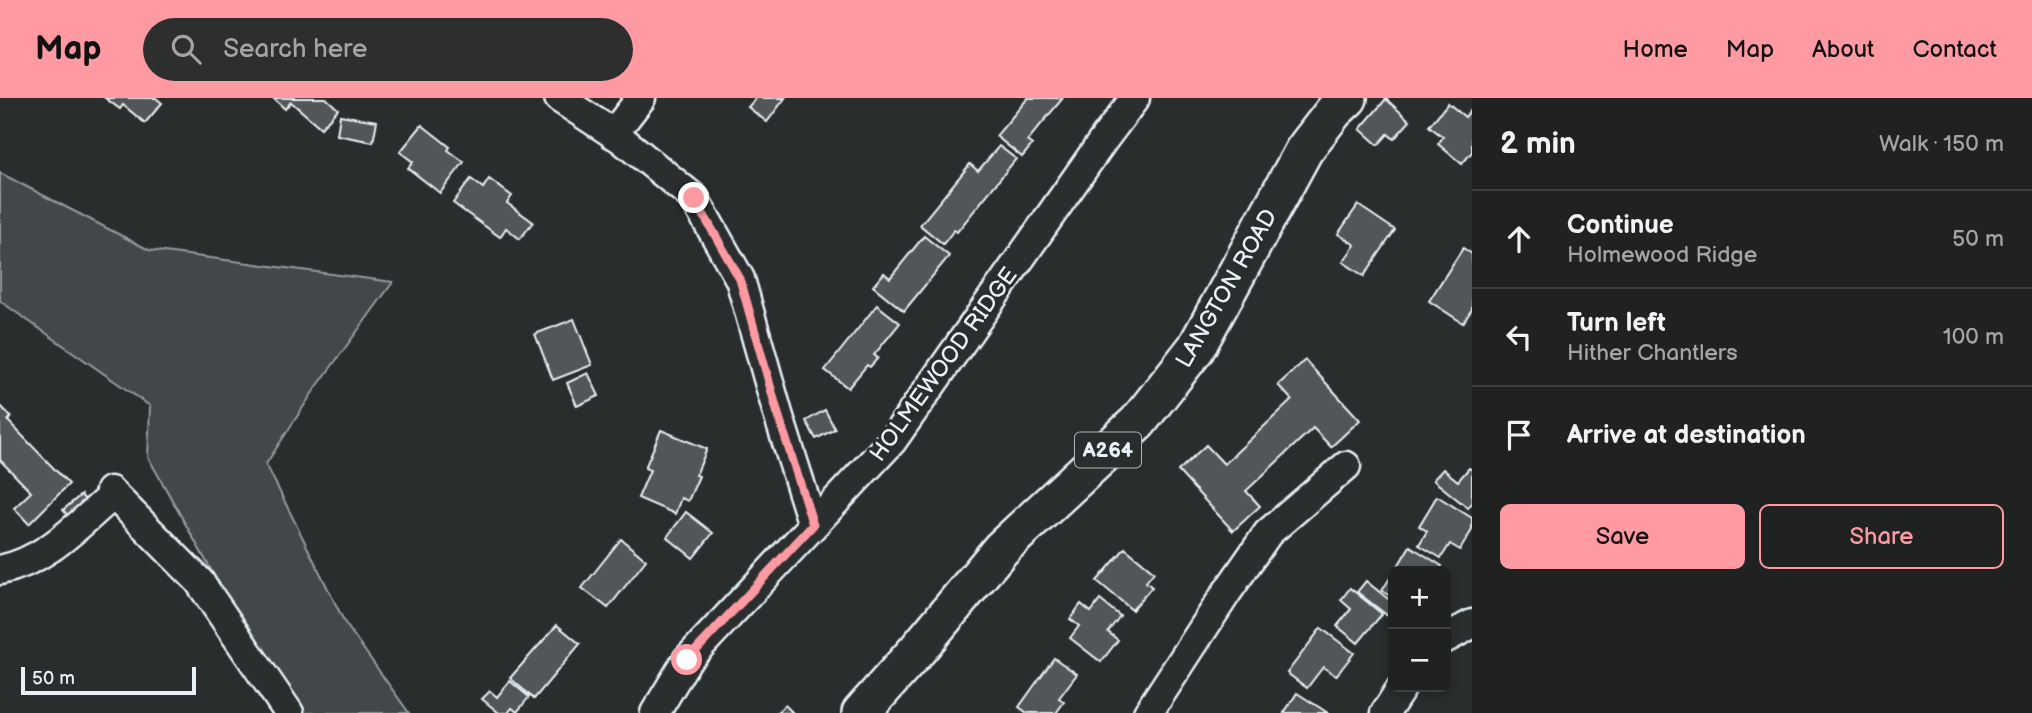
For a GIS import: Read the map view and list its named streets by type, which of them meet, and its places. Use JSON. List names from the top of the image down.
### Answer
{
  "streets": {
    "main road": ["LANGTON ROAD", "A264"],
    "street": ["HOLMEWOOD RIDGE"]
  },
  "scale_bar": "50 m",
  "page": {
    "header": "Map",
    "search": "Search here",
    "nav": [
      "Home",
      "Map",
      "About",
      "Contact"
    ],
    "heading": ["2 min", "Walk · 150 m"],
    "list": [
      ["Continue", "Holmewood Ridge", "50 m"],
      ["Turn left", "Hither Chantlers", "100 m"],
      "Arrive at destination"
    ],
    "buttons": ["Save", "Share"],
    "map_buttons": ["+", "−"],
    "scale": "50 m"
  }
}
